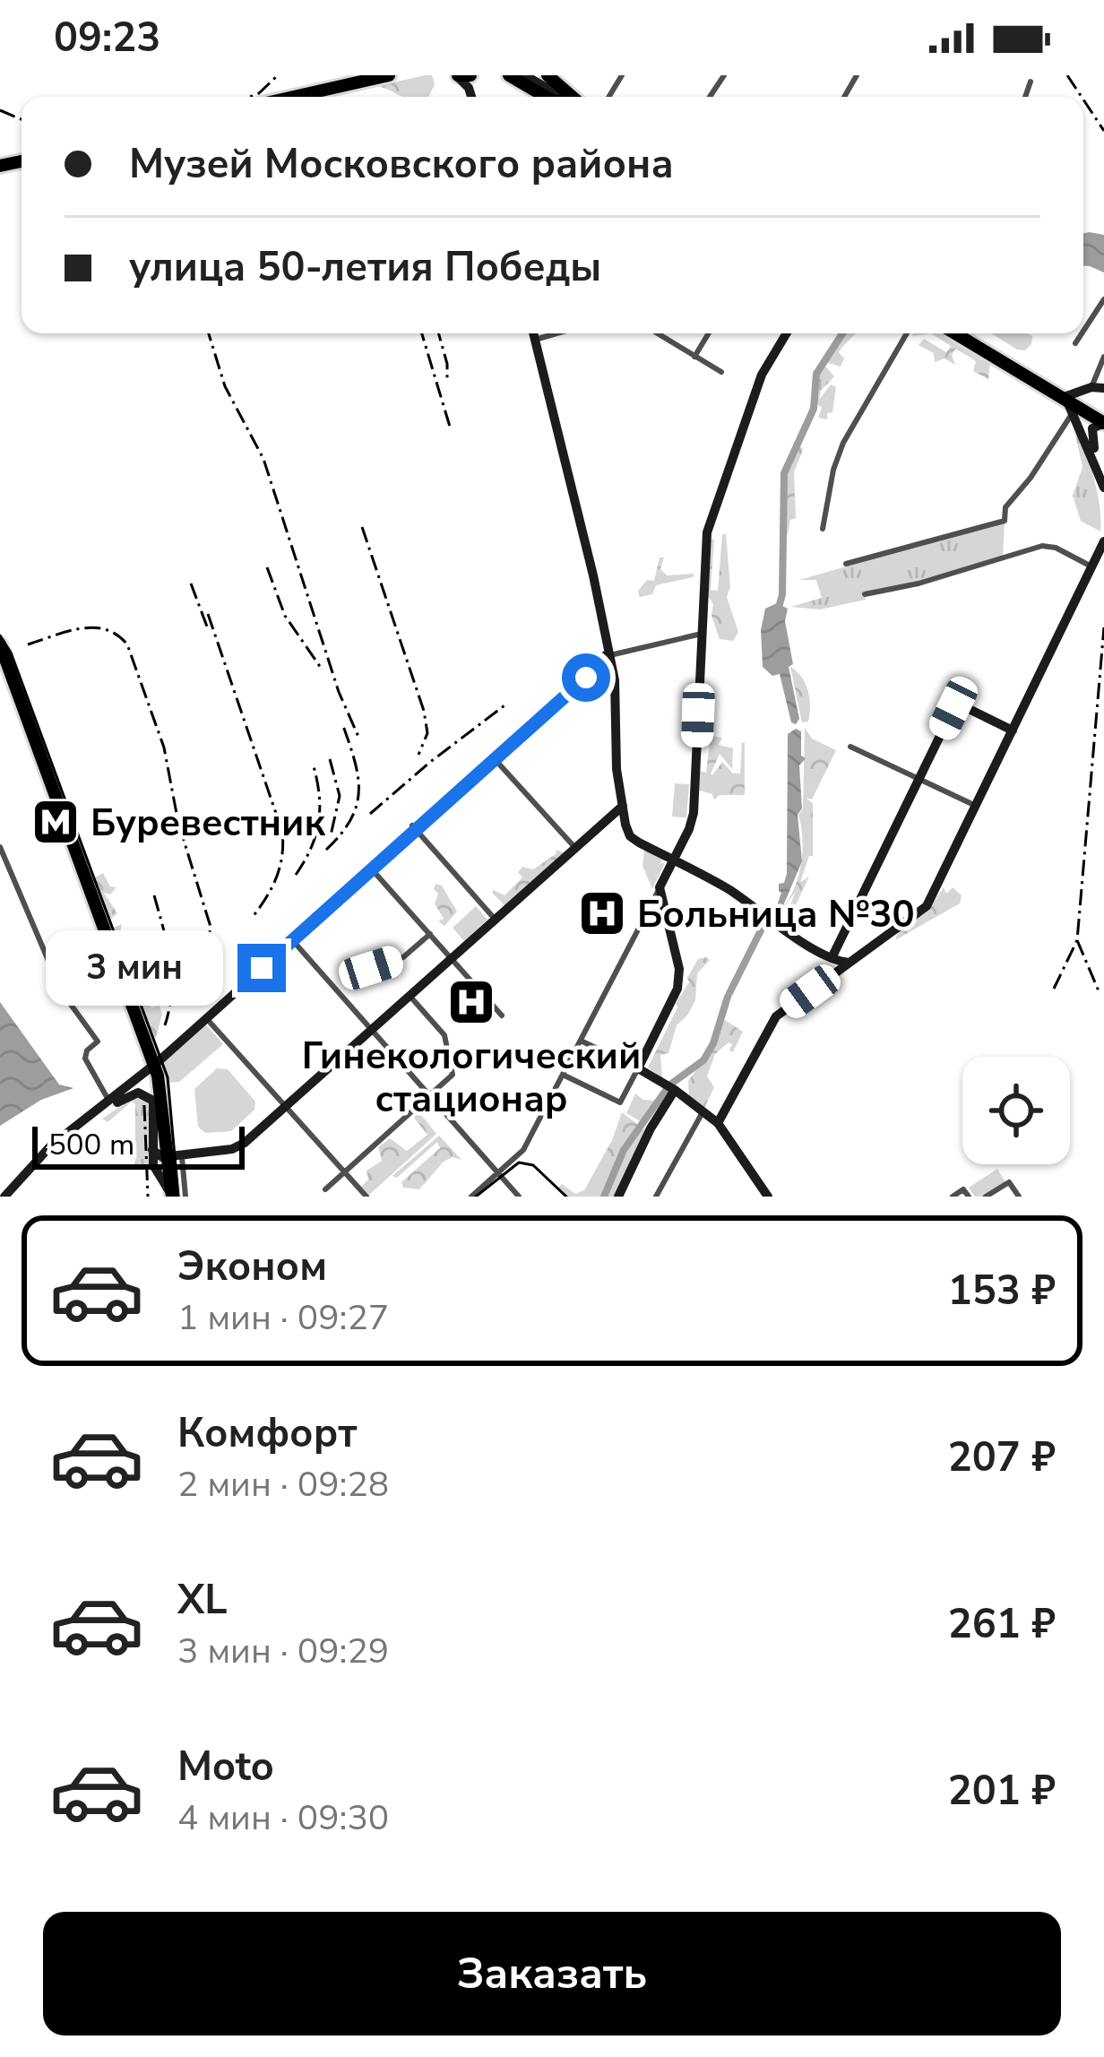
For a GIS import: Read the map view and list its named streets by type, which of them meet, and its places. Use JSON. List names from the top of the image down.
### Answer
{
  "places": {
    "metro station": ["Буревестник"],
    "hospital": ["Больница №30", "Гинекологический стационар"]
  },
  "scale_bar": "500 m",
  "page": {
    "status": "09:23",
    "banner": ["Музей Московского района", "улица 50-летия Победы"],
    "bubble": "3 мин",
    "scale": "500 m",
    "list": [
      {
        "name": "Эконом",
        "note": "1 мин · 09:27",
        "value": "153 ₽"
      },
      {
        "name": "Комфорт",
        "note": "2 мин · 09:28",
        "value": "207 ₽"
      },
      {
        "name": "XL",
        "note": "3 мин · 09:29",
        "value": "261 ₽"
      },
      {
        "name": "Moto",
        "note": "4 мин · 09:30",
        "value": "201 ₽"
      }
    ],
    "buttons": "Заказать"
  }
}
